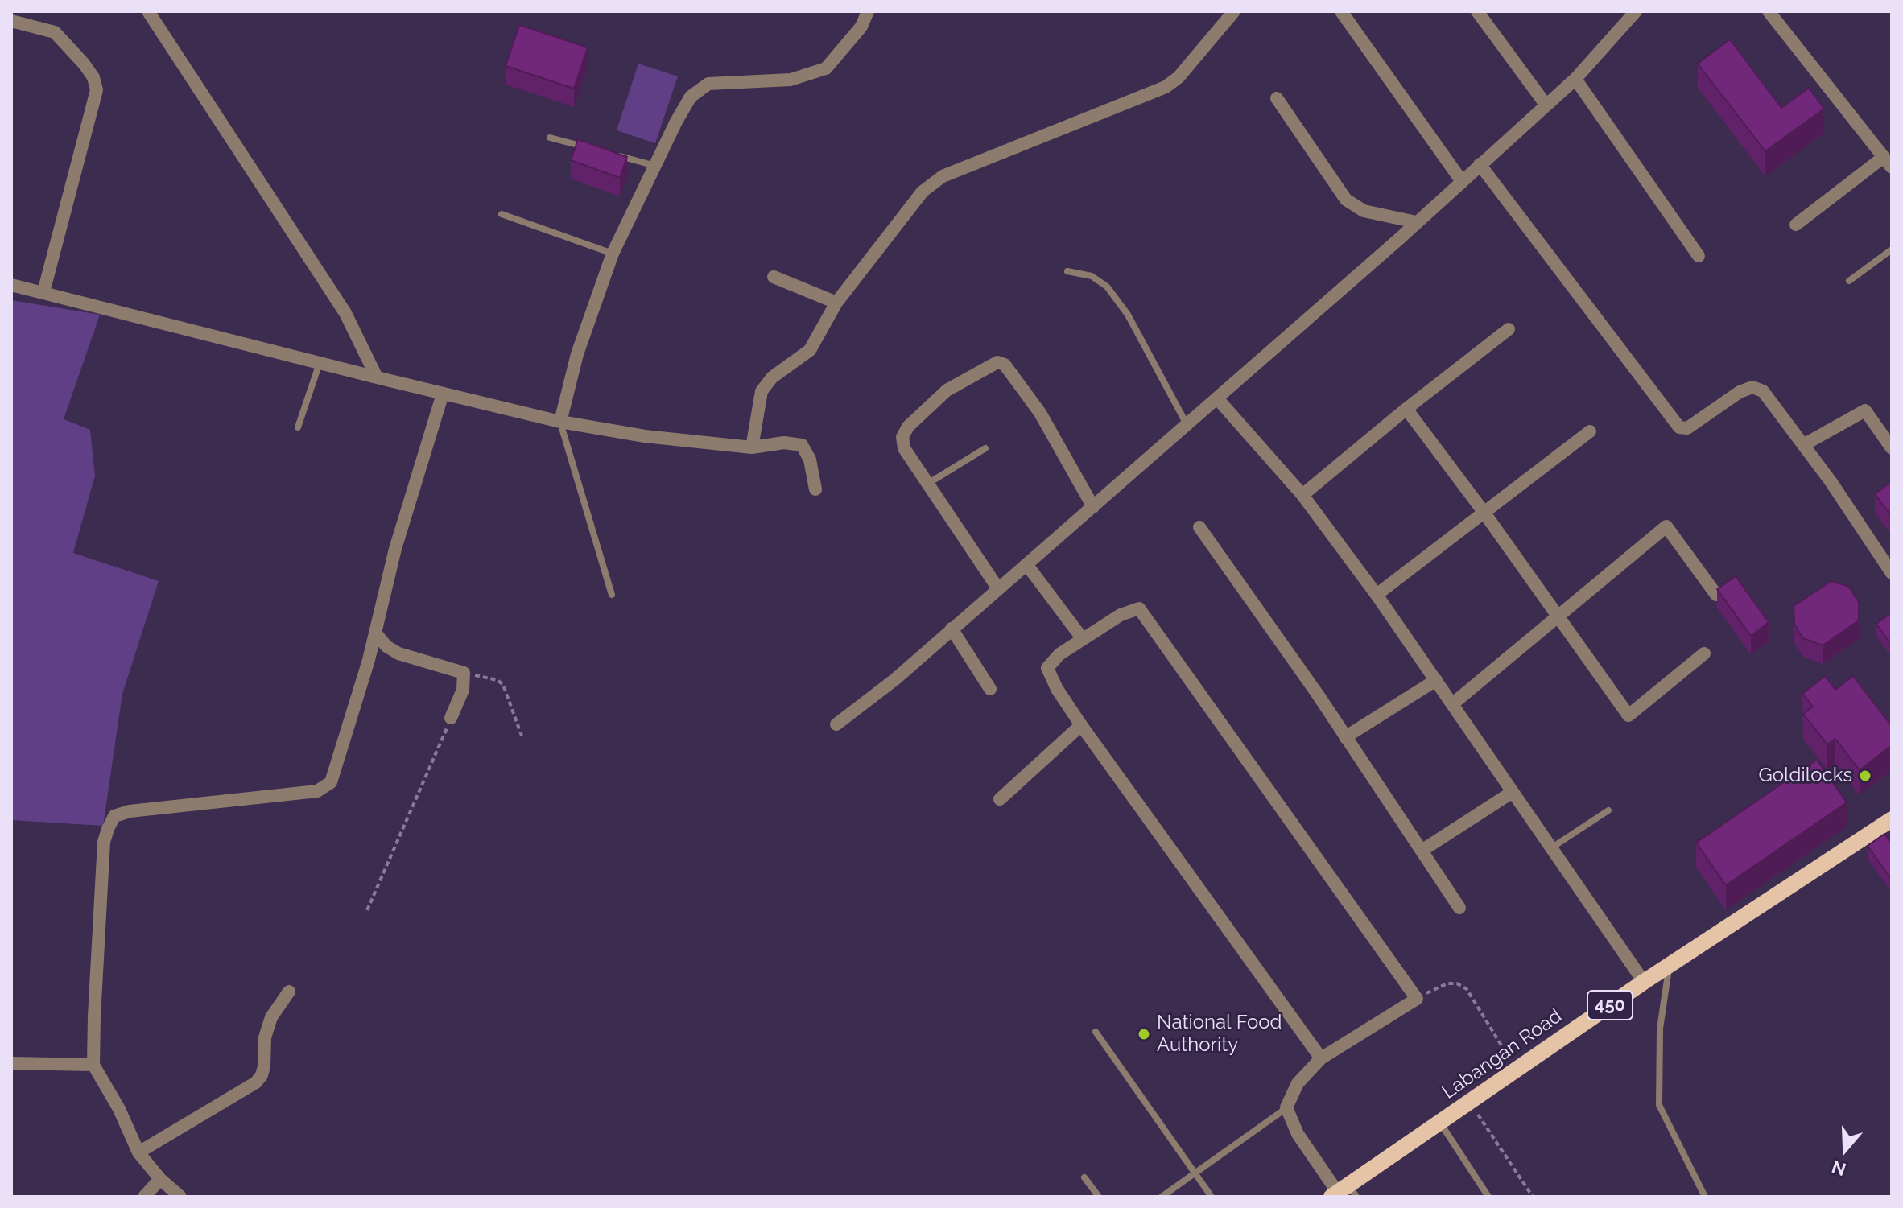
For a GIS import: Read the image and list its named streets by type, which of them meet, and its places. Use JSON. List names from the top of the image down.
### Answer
{
  "streets": {
    "main road": ["450", "Labangan Road"]
  },
  "places": ["Goldilocks", "National Food Authority"],
  "north": "bottom"
}
